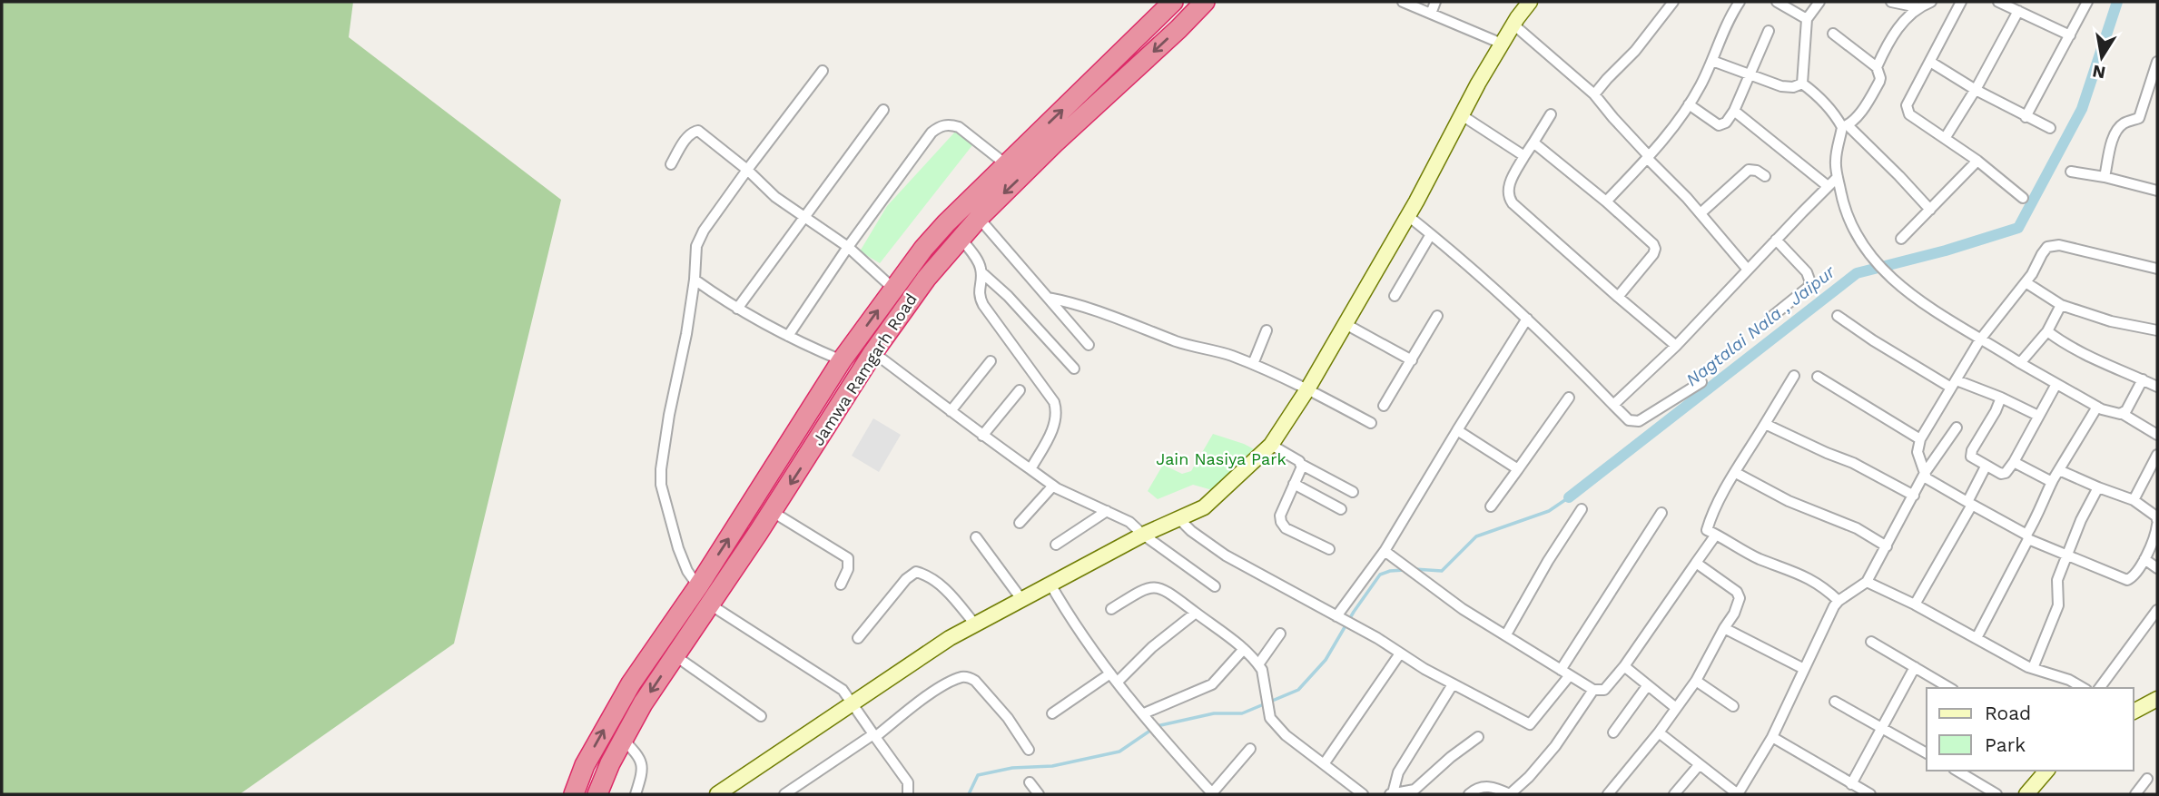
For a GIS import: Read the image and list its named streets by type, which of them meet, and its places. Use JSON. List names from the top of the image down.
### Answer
{
  "streets": {
    "highway": ["Jamwa Ramgarh Road"]
  },
  "water": ["Nagtalai Nala , Jaipur"],
  "parks": ["Jain Nasiya Park"],
  "legend": ["Road", "Park"],
  "north": "bottom"
}
